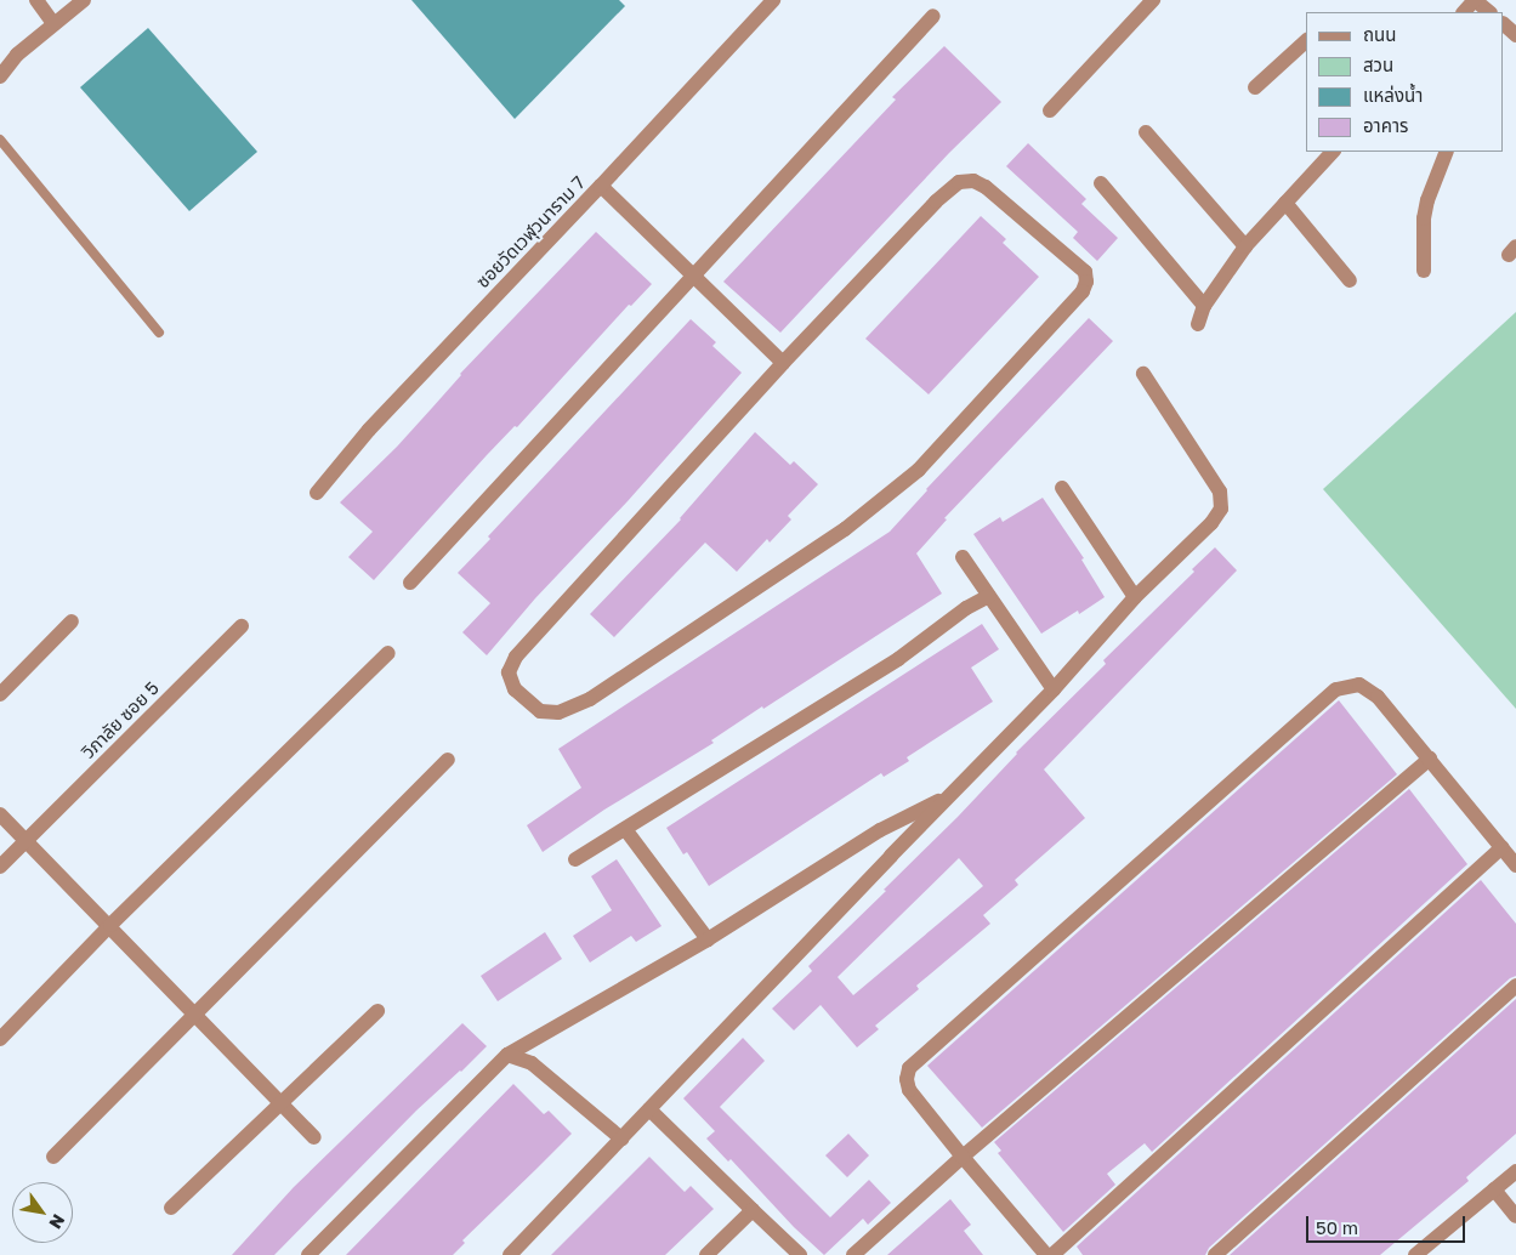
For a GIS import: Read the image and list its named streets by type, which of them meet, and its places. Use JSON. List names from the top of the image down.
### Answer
{
  "streets": {
    "street": ["ซอยวัดเวฬุวนาราม 7", "วิภาลัย ซอย 5"]
  },
  "legend": [
    "ถนน",
    "สวน",
    "แหล่งน้ำ",
    "อาคาร"
  ],
  "scale_bar": "50 m",
  "north": "bottom right"
}
